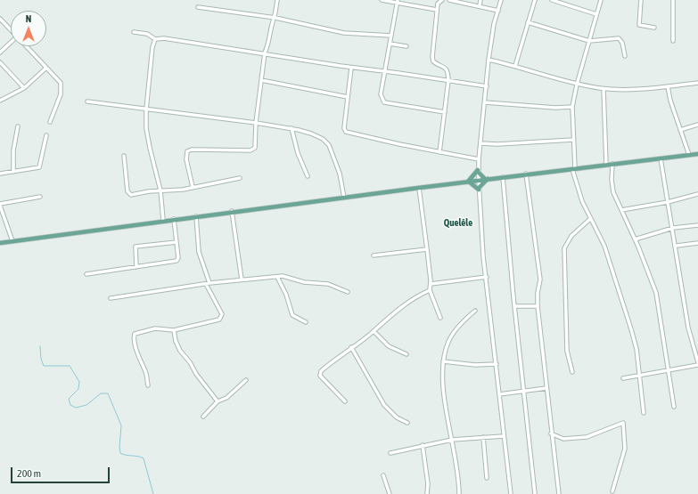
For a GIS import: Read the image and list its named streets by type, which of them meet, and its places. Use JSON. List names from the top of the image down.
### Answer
{
  "districts": ["Quelêle"],
  "scale_bar": "200 m",
  "north": "top"
}
